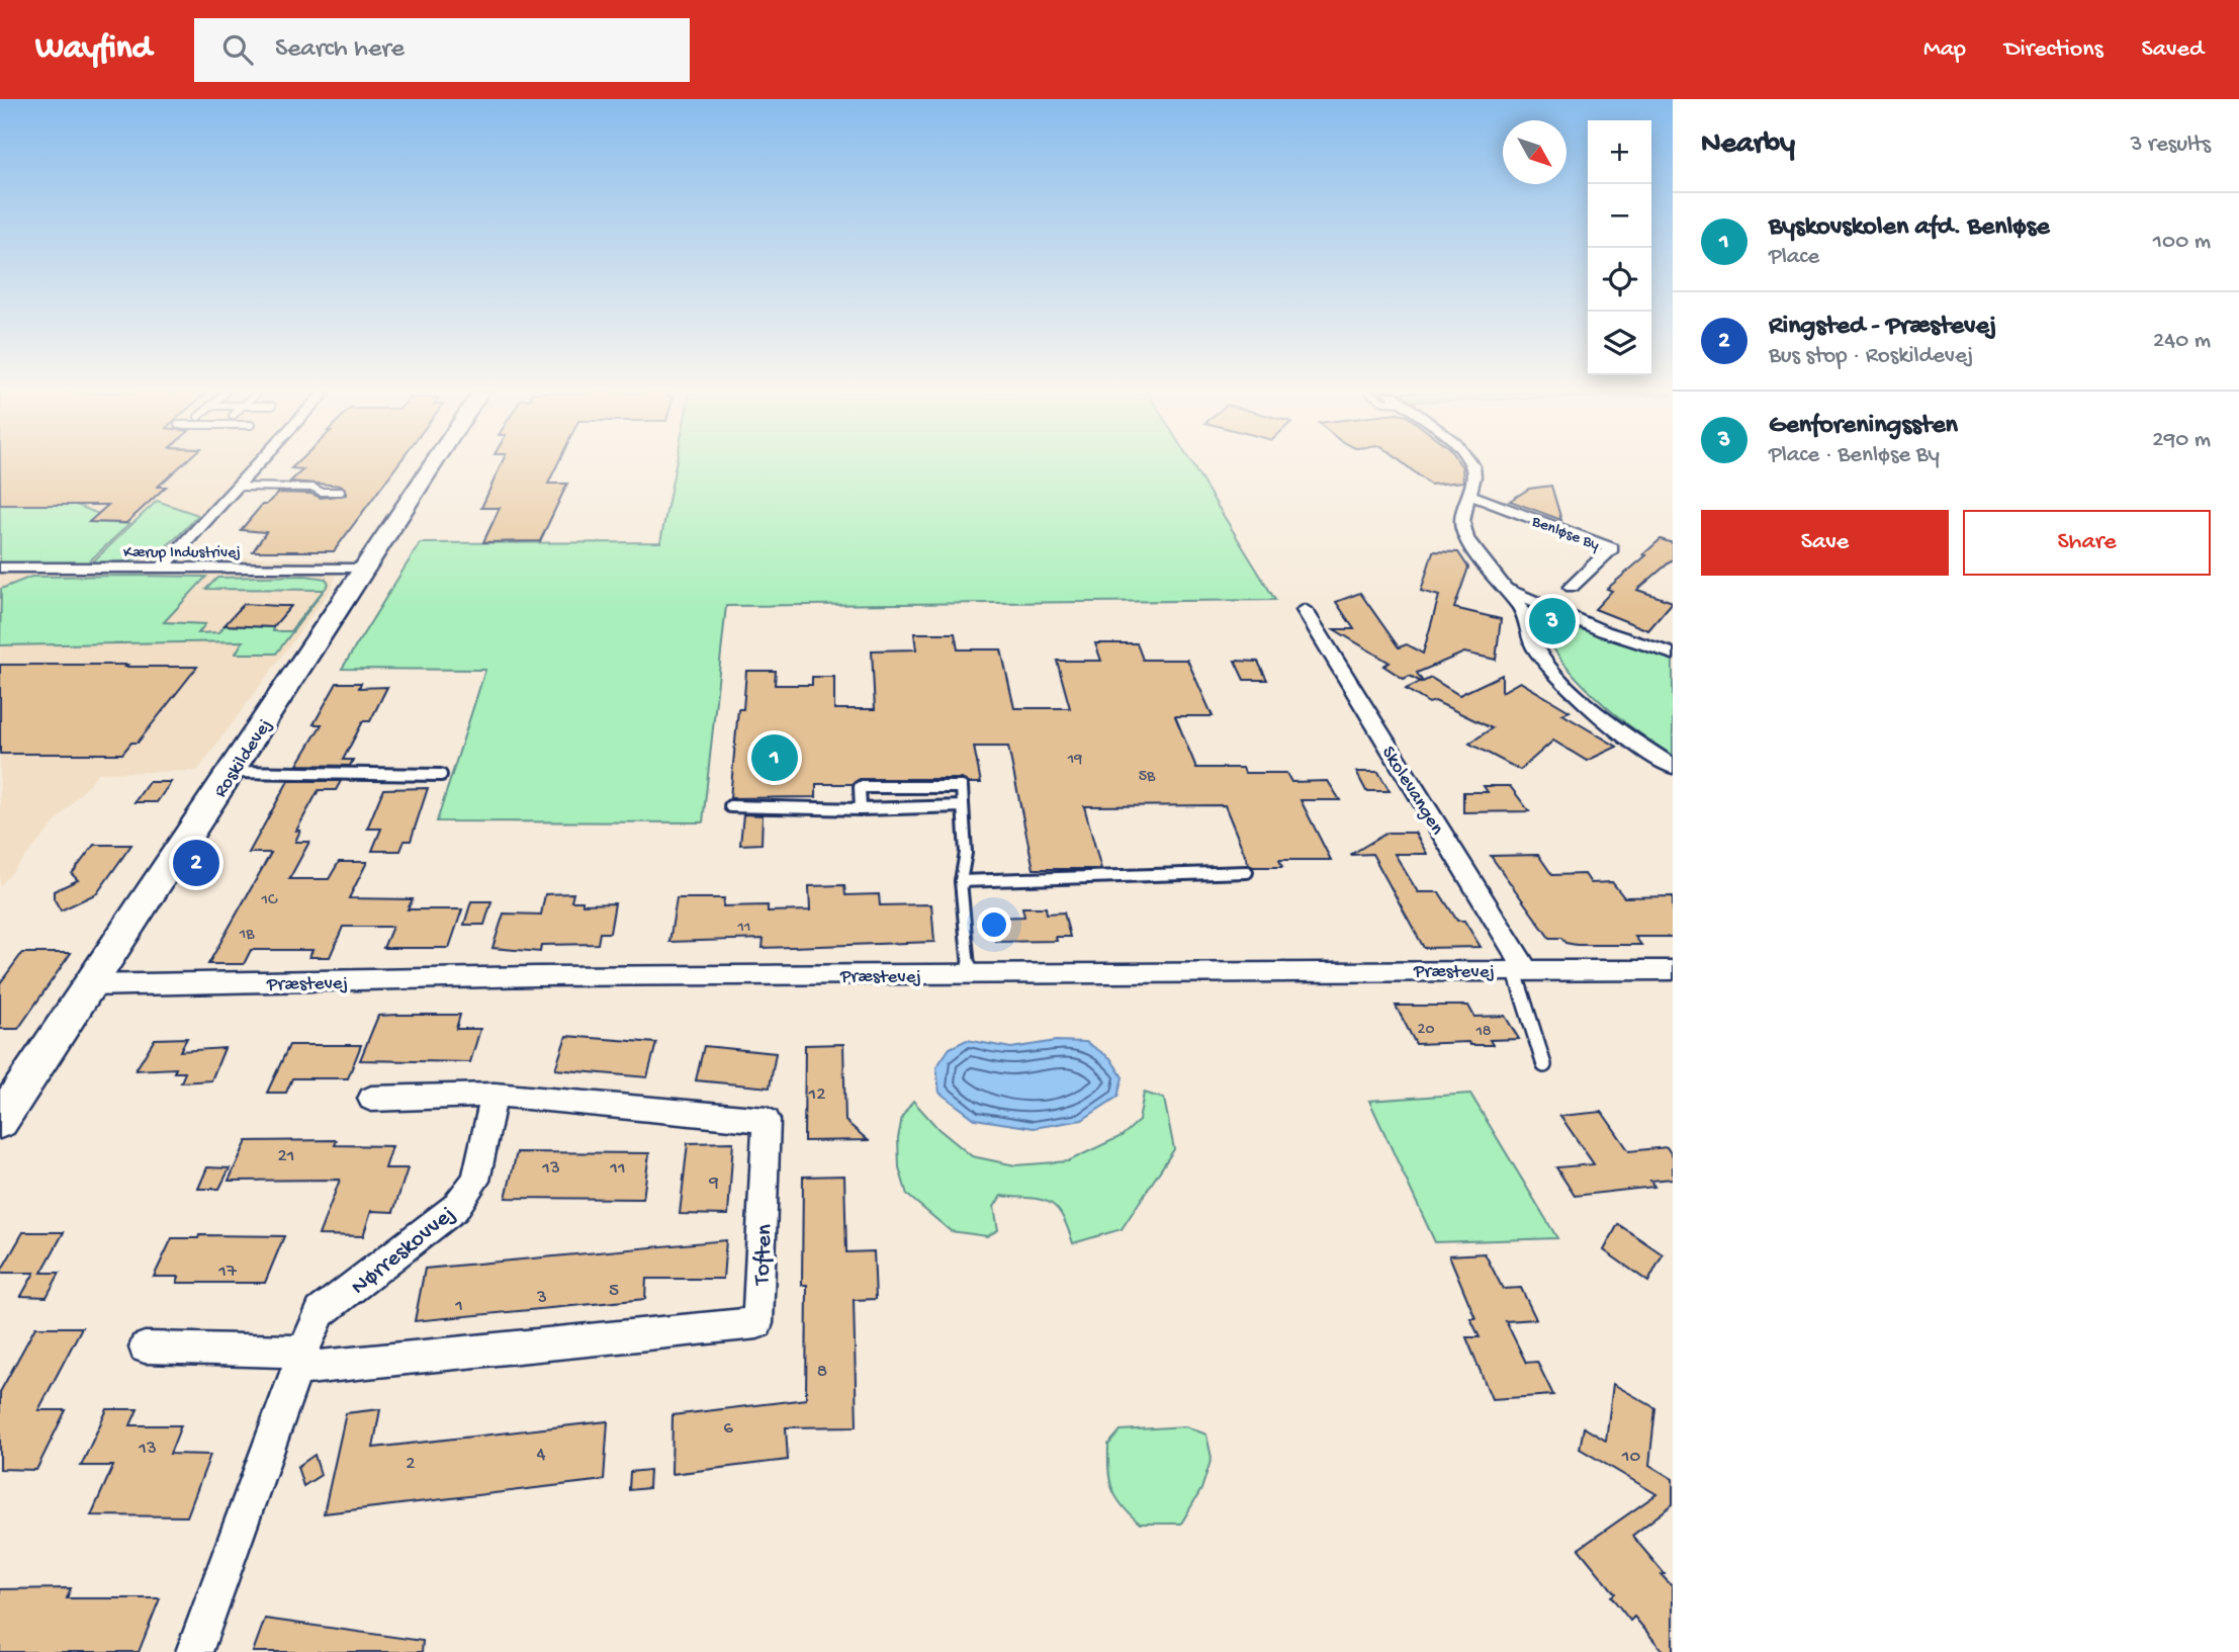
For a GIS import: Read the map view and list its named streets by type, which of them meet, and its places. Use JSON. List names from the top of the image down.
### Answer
{
  "streets": {
    "street": [
      "Benløse By",
      "Kærup Industrivej",
      "Roskildevej",
      "Skolevangen",
      "Præstevej",
      "Nørreskovvej",
      "Toften"
    ]
  },
  "crossings": [
    ["Kærup Industrivej", "Roskildevej"],
    ["Roskildevej", "Præstevej"],
    ["Skolevangen", "Præstevej"],
    ["Nørreskovvej", "Toften"]
  ],
  "house_numbers": [
    "19",
    "5B",
    "1C",
    "11",
    "1B",
    "20",
    "18",
    "12",
    "21",
    "13",
    "11",
    "9",
    "17",
    "5",
    "3",
    "1",
    "8",
    "6",
    "13",
    "4",
    "10",
    "2"
  ],
  "north": "bottom right",
  "page": {
    "header": "Wayfind",
    "search": "Search here",
    "nav": ["Map", "Directions", "Saved"],
    "heading": ["Nearby", "3 results"],
    "map_buttons": ["+", "−"],
    "list": [
      {
        "mark": "1",
        "name": "Byskovskolen afd. Benløse",
        "note": "Place",
        "value": "100 m"
      },
      {
        "mark": "2",
        "name": "Ringsted - Præstevej",
        "note": "Bus stop · Roskildevej",
        "value": "240 m"
      },
      {
        "mark": "3",
        "name": "Genforeningssten",
        "note": "Place · Benløse By",
        "value": "290 m"
      }
    ],
    "buttons": ["Save", "Share"],
    "pins": ["3", "1", "2"]
  }
}
